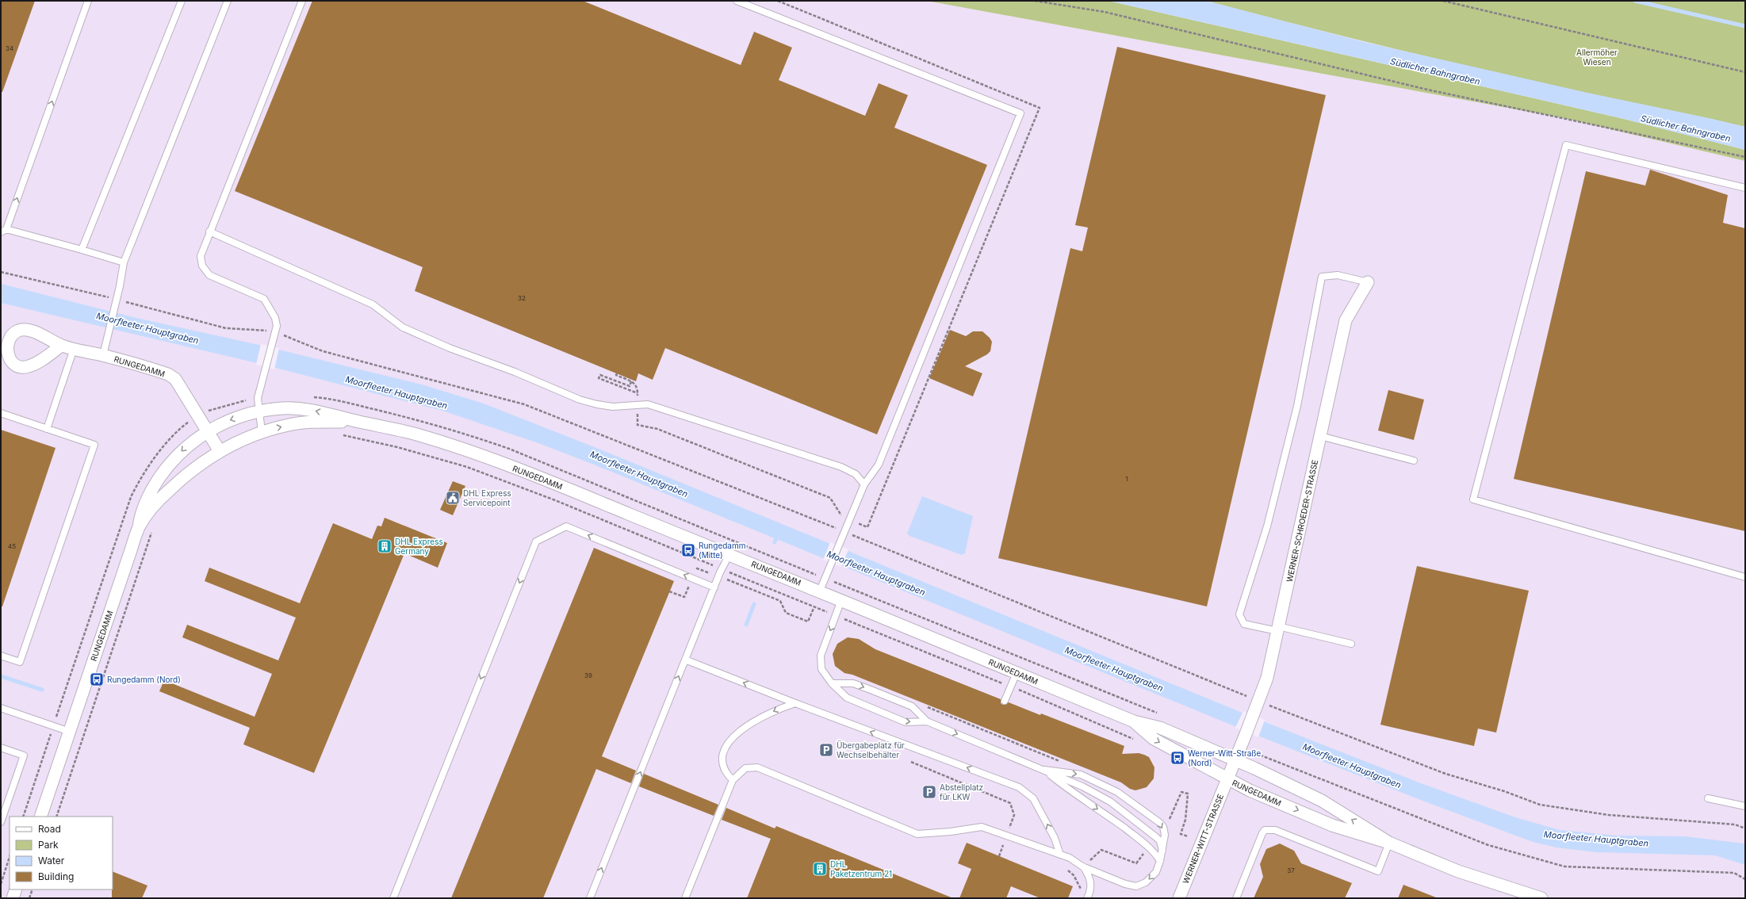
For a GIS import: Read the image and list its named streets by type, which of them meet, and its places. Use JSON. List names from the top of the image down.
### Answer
{
  "streets": {
    "street": ["RUNGEDAMM", "WERNER-SCHROEDER-STRASSE", "WERNER-WITT-STRASSE"]
  },
  "crossings": [
    ["RUNGEDAMM", "WERNER-SCHROEDER-STRASSE"],
    ["RUNGEDAMM", "WERNER-WITT-STRASSE"],
    ["WERNER-SCHROEDER-STRASSE", "WERNER-WITT-STRASSE"]
  ],
  "water": ["Südlicher Bahngraben", "Moorfleeter Hauptgraben"],
  "parks": ["Allermöher Wiesen"],
  "places": {
    "public building": ["DHL Express Servicepoint"],
    "building": ["DHL Express Germany", "DHL Paketzentrum 21"],
    "bus stop": ["Rungedamm (Mitte)", "Rungedamm (Nord)", "Werner-Witt-Straße (Nord)"],
    "parking": ["Übergabeplatz für Wechselbehälter", "Abstellplatz für LKW"]
  },
  "house_numbers": [
    "34",
    "32",
    "1",
    "45",
    "39",
    "37"
  ],
  "legend": [
    "Road",
    "Park",
    "Water",
    "Building"
  ]
}
